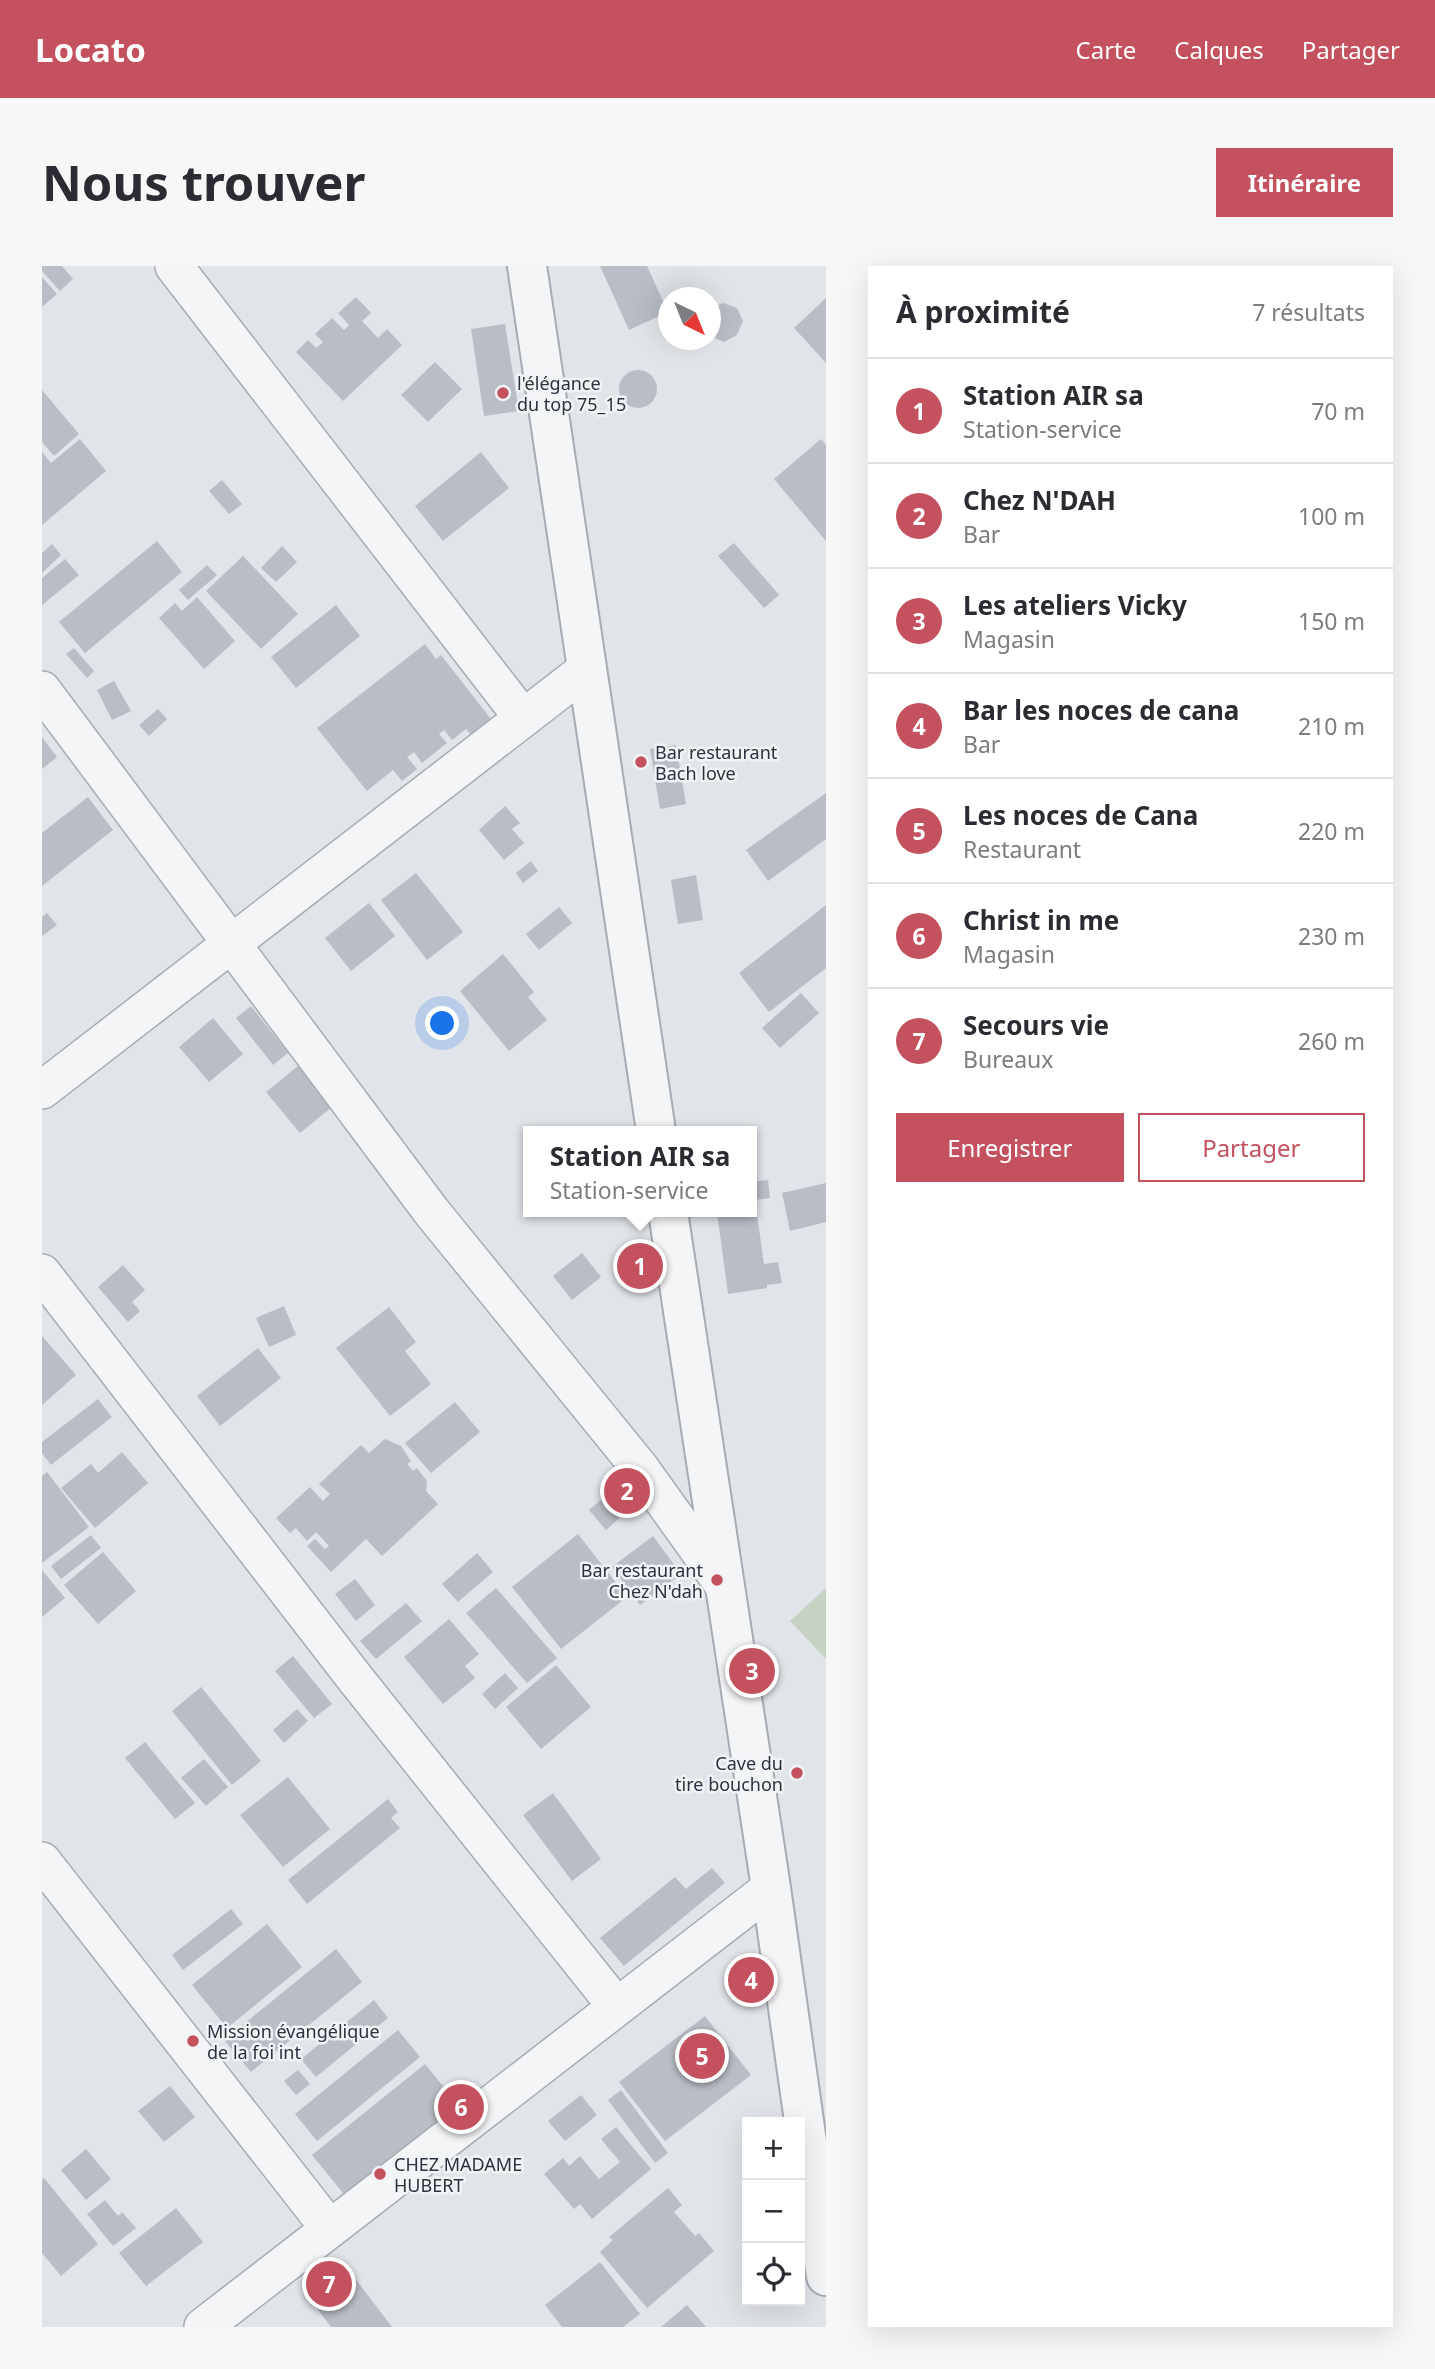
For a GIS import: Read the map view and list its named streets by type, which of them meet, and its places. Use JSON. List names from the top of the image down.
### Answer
{
  "places": [
    "l'élégance du top 75_15",
    "Bar restaurant Bach love",
    "Bar restaurant Chez N'dah",
    "Cave du tire bouchon",
    "Mission évangélique de la foi int",
    "CHEZ MADAME HUBERT"
  ],
  "north": "bottom right",
  "page": {
    "header": "Locato",
    "nav": ["Carte", "Calques", "Partager"],
    "buttons": [
      "Itinéraire",
      ["Enregistrer", "Partager"]
    ],
    "title": "Nous trouver",
    "heading": ["À proximité", "7 résultats"],
    "list": [
      {
        "mark": "1",
        "name": "Station AIR sa",
        "note": "Station-service",
        "value": "70 m"
      },
      {
        "mark": "2",
        "name": "Chez N'DAH",
        "note": "Bar",
        "value": "100 m"
      },
      {
        "mark": "3",
        "name": "Les ateliers Vicky",
        "note": "Magasin",
        "value": "150 m"
      },
      {
        "mark": "4",
        "name": "Bar les noces de cana",
        "note": "Bar",
        "value": "210 m"
      },
      {
        "mark": "5",
        "name": "Les noces de Cana",
        "note": "Restaurant",
        "value": "220 m"
      },
      {
        "mark": "6",
        "name": "Christ in me",
        "note": "Magasin",
        "value": "230 m"
      },
      {
        "mark": "7",
        "name": "Secours vie",
        "note": "Bureaux",
        "value": "260 m"
      }
    ],
    "popup": ["Station AIR sa", "Station-service"],
    "pins": [
      "1",
      "2",
      "3",
      "4",
      "5",
      "6",
      "7"
    ],
    "map_buttons": ["+", "−"]
  }
}
